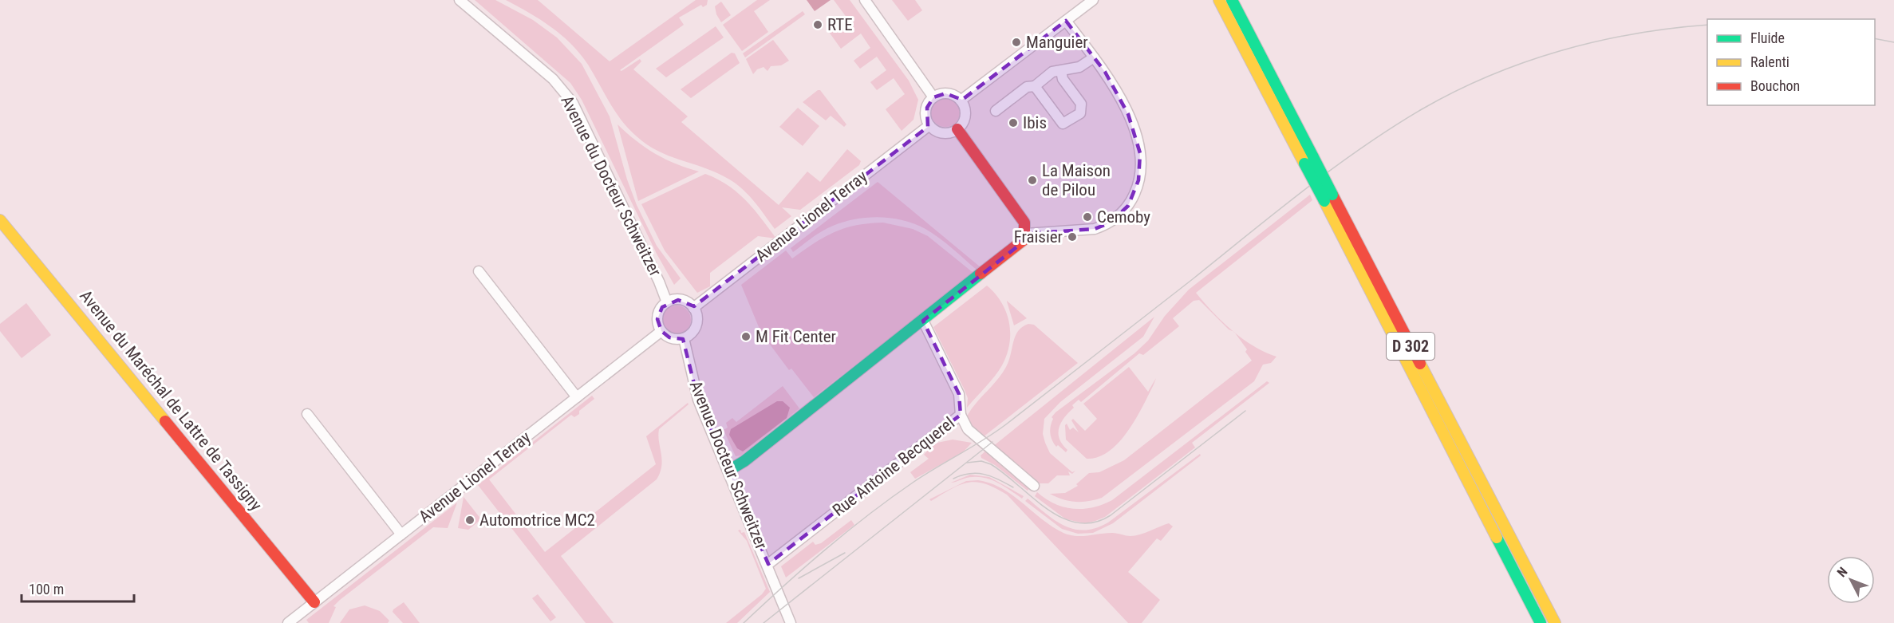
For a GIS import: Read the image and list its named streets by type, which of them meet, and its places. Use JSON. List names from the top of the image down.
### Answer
{
  "streets": {
    "main road": ["D 302", "Avenue du Maréchal de Lattre de Tassigny"],
    "street": [
      "Avenue du Docteur Schweitzer",
      "Avenue Lionel Terray",
      "Avenue Docteur Schweitzer",
      "Rue Antoine Becquerel"
    ]
  },
  "crossings": [
    ["Avenue du Docteur Schweitzer", "Avenue Lionel Terray"],
    ["Avenue du Docteur Schweitzer", "Avenue Docteur Schweitzer"],
    ["Avenue Lionel Terray", "Avenue du Maréchal de Lattre de Tassigny"],
    ["Avenue Lionel Terray", "Avenue Docteur Schweitzer"],
    ["Avenue Docteur Schweitzer", "Rue Antoine Becquerel"]
  ],
  "places": [
    "RTE",
    "Manguier",
    "Ibis",
    "La Maison de Pilou",
    "Cemoby",
    "Fraisier",
    "M Fit Center",
    "Automotrice MC2"
  ],
  "legend": ["Fluide", "Ralenti", "Bouchon"],
  "scale_bar": "100 m",
  "north": "top left"
}
